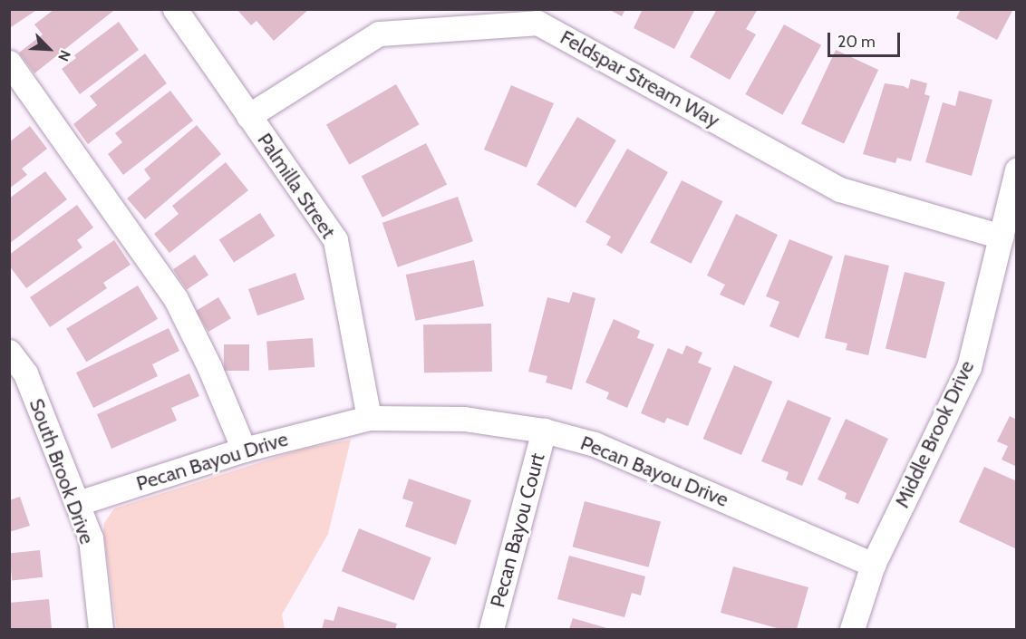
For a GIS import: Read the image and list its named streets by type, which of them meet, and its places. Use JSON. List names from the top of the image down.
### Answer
{
  "streets": {
    "street": [
      "Feldspar Stream Way",
      "Palmilla Street",
      "Middle Brook Drive",
      "Pecan Bayou Drive",
      "South Brook Drive",
      "Pecan Bayou Court"
    ]
  },
  "crossings": [
    ["Feldspar Stream Way", "Palmilla Street"],
    ["Feldspar Stream Way", "Middle Brook Drive"],
    ["Palmilla Street", "Pecan Bayou Drive"],
    ["Middle Brook Drive", "Pecan Bayou Drive"],
    ["Pecan Bayou Drive", "South Brook Drive"],
    ["Pecan Bayou Drive", "Pecan Bayou Court"]
  ],
  "scale_bar": "20 m",
  "north": "bottom right"
}
